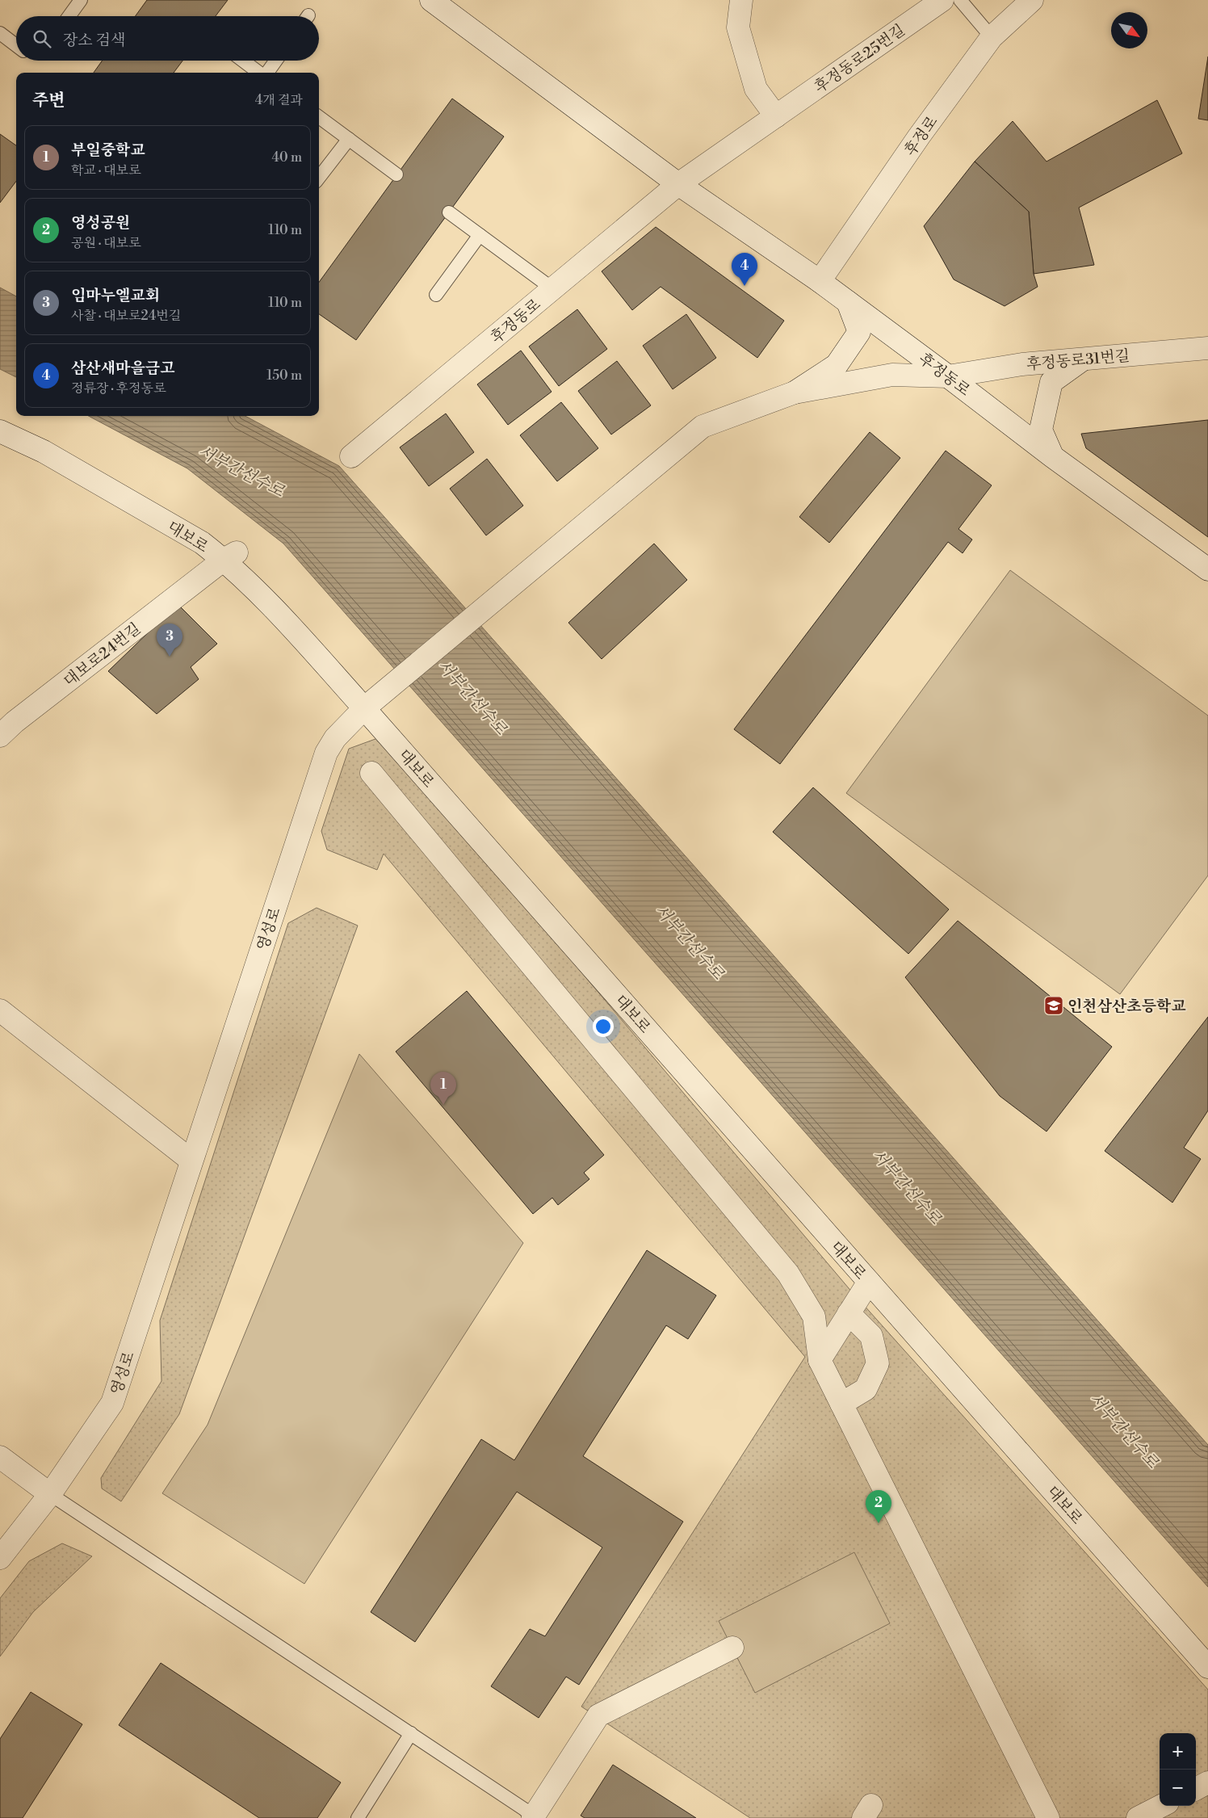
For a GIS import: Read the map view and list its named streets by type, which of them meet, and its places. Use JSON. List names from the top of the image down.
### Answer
{
  "streets": {
    "street": [
      "후정동로25번길",
      "후정로",
      "후정동로",
      "후정동로31번길",
      "대보로",
      "대보로24번길",
      "영성로"
    ]
  },
  "crossings": [
    ["후정동로25번길", "후정동로"],
    ["후정로", "후정동로"],
    ["후정동로", "후정동로31번길"],
    ["후정동로31번길", "영성로"],
    ["대보로", "대보로24번길"],
    ["대보로", "영성로"]
  ],
  "water": ["서부간선수로"],
  "places": {
    "school or university": ["인천삼산초등학교"]
  },
  "north": "bottom right",
  "page": {
    "search": "장소 검색",
    "heading": ["주변", "4개 결과"],
    "list": [
      {
        "mark": "1",
        "name": "부일중학교",
        "note": "학교 · 대보로",
        "value": "40 m"
      },
      {
        "mark": "2",
        "name": "영성공원",
        "note": "공원 · 대보로",
        "value": "110 m"
      },
      {
        "mark": "3",
        "name": "임마누엘교회",
        "note": "사찰 · 대보로24번길",
        "value": "110 m"
      },
      {
        "mark": "4",
        "name": "삼산새마을금고",
        "note": "정류장 · 후정동로",
        "value": "150 m"
      }
    ],
    "pins": [
      "4",
      "3",
      "1",
      "2"
    ],
    "map_buttons": ["+", "−"]
  }
}
